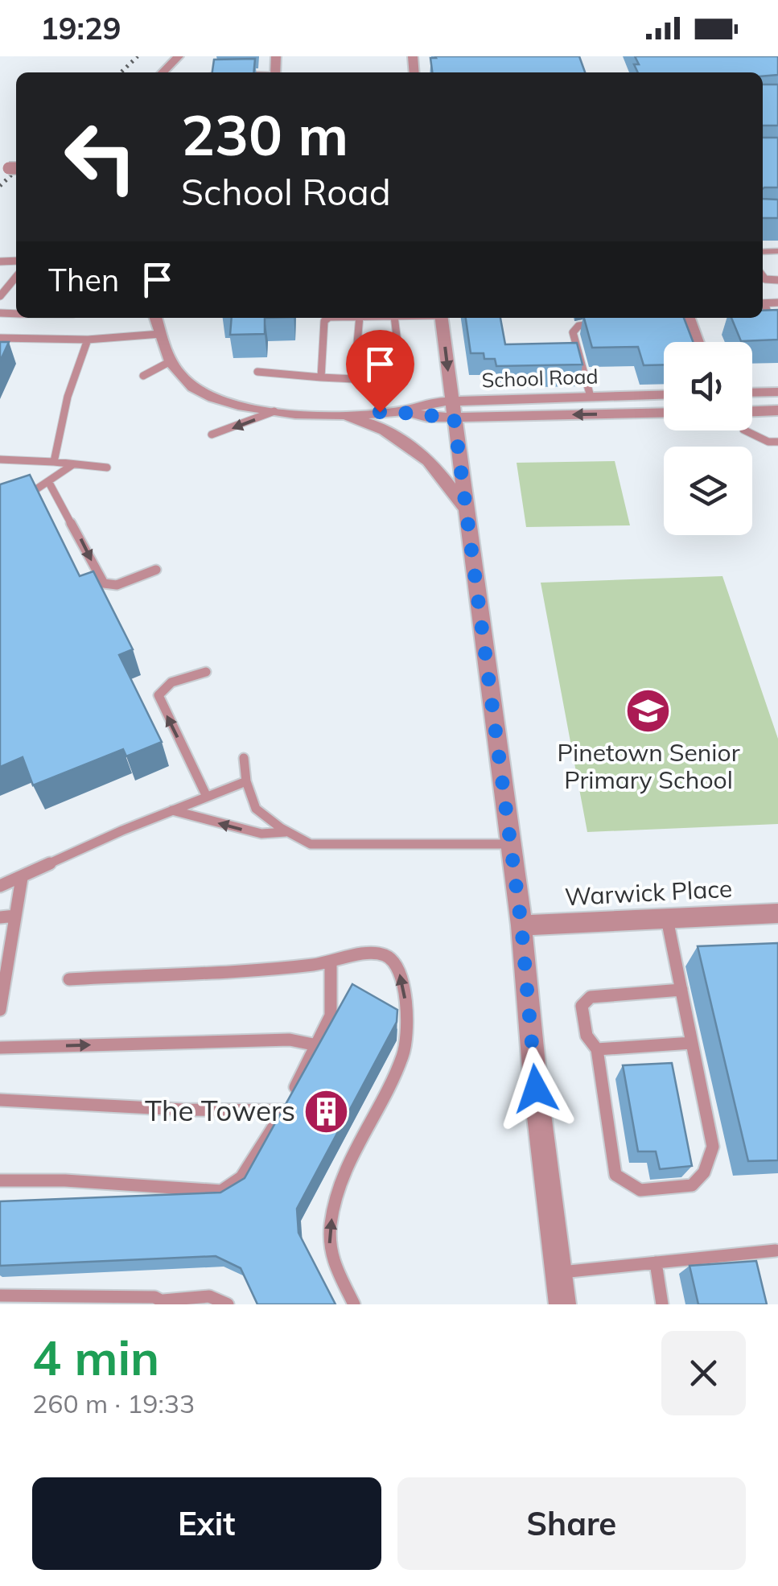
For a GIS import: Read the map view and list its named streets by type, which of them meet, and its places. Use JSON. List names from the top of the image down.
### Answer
{
  "streets": {
    "street": ["School Road", "Warwick Place"]
  },
  "places": {
    "school or university": ["Pinetown Senior Primary School"],
    "building": ["The Towers"]
  },
  "page": {
    "status": "19:29",
    "turn": ["230 m", "School Road"],
    "then": "Then",
    "heading": ["4 min", "260 m · 19:33"],
    "buttons": ["Exit", "Share"]
  }
}
